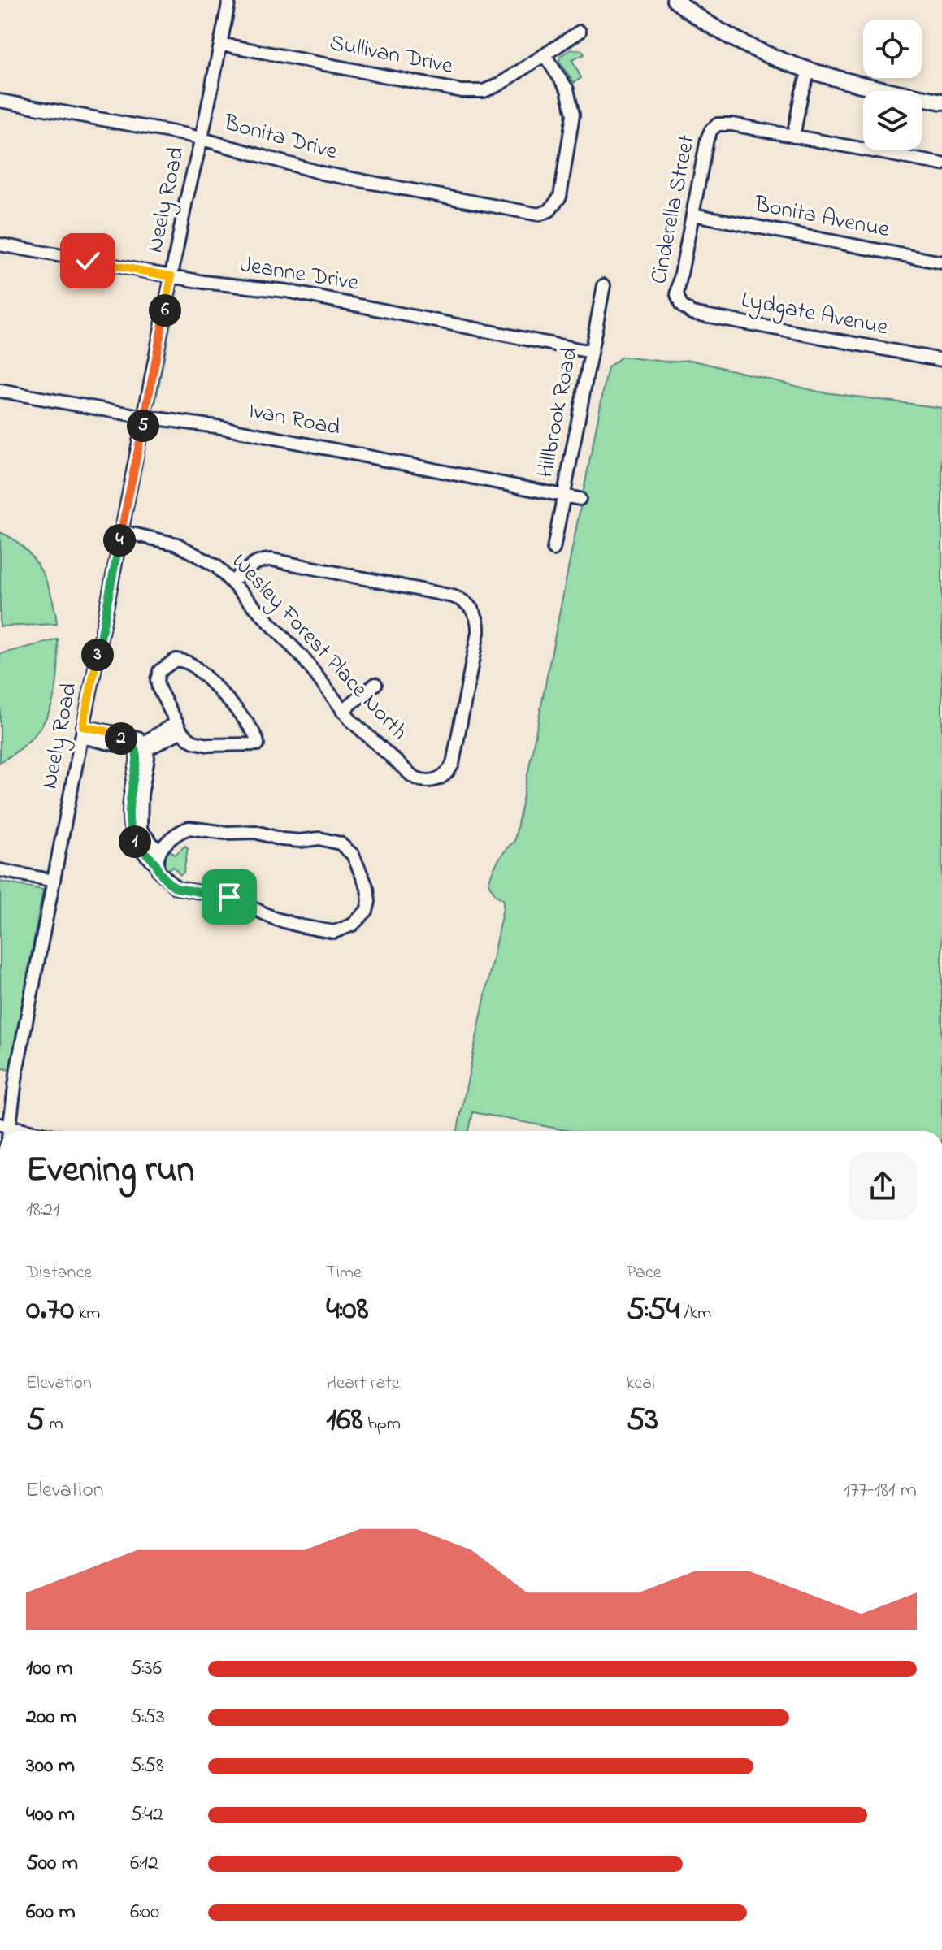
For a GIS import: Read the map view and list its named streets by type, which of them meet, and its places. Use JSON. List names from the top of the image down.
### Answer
{
  "streets": {
    "street": [
      "Sullivan Drive",
      "Bonita Drive",
      "Neely Road",
      "Cinderella Street",
      "Bonita Avenue",
      "Jeanne Drive",
      "Lydgate Avenue",
      "Hillbrook Road",
      "Ivan Road",
      "Wesley Forest Place North"
    ]
  },
  "crossings": [
    ["Sullivan Drive", "Bonita Drive"],
    ["Sullivan Drive", "Neely Road"],
    ["Bonita Drive", "Neely Road"],
    ["Neely Road", "Jeanne Drive"],
    ["Neely Road", "Ivan Road"],
    ["Neely Road", "Wesley Forest Place North"],
    ["Cinderella Street", "Bonita Avenue"],
    ["Cinderella Street", "Lydgate Avenue"],
    ["Jeanne Drive", "Hillbrook Road"],
    ["Hillbrook Road", "Ivan Road"]
  ],
  "page": {
    "pins": [
      "6",
      "5",
      "4",
      "3",
      "2",
      "1"
    ],
    "heading": ["Evening run", "18:21"],
    "stats": [
      ["Distance", "0.70 km"],
      ["Time", "4:08"],
      ["Pace", "5:54 /km"],
      ["Elevation", "5 m"],
      ["Heart rate", "168 bpm"],
      ["kcal", "53"]
    ],
    "chart": ["Elevation", "177–181 m"],
    "list": [
      {
        "name": "100 m",
        "note": "5:36"
      },
      {
        "name": "200 m",
        "note": "5:53"
      },
      {
        "name": "300 m",
        "note": "5:58"
      },
      {
        "name": "400 m",
        "note": "5:42"
      },
      {
        "name": "500 m",
        "note": "6:12"
      },
      {
        "name": "600 m",
        "note": "6:00"
      }
    ]
  }
}
